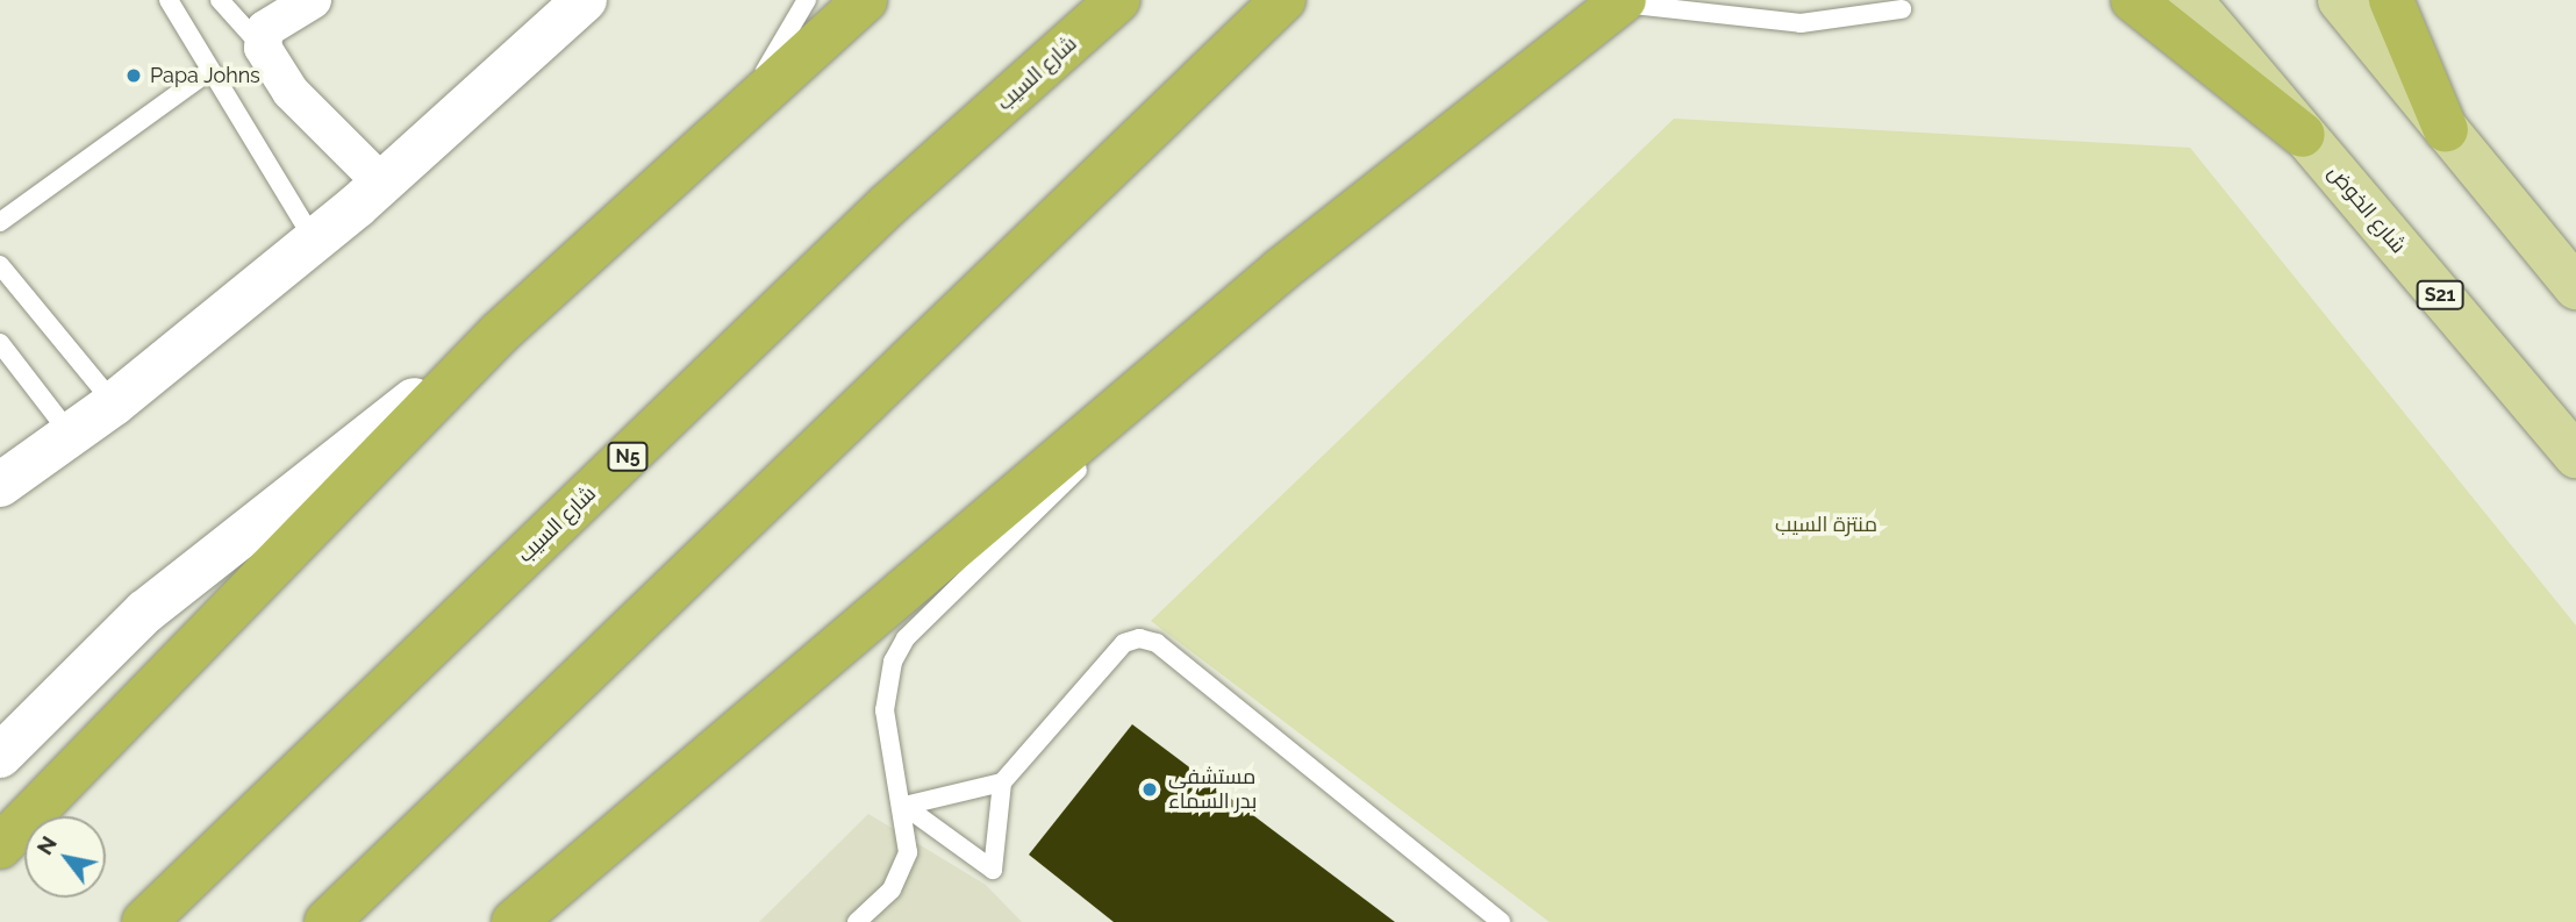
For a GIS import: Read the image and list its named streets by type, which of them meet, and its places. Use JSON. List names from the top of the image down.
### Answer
{
  "streets": {
    "highway": ["شارع السيب", "N5"],
    "main road": ["شارع الخوض", "S21"]
  },
  "parks": ["منتزة السيب"],
  "places": ["Papa Johns", "مستشفى بدر السماء"],
  "north": "top left"
}
